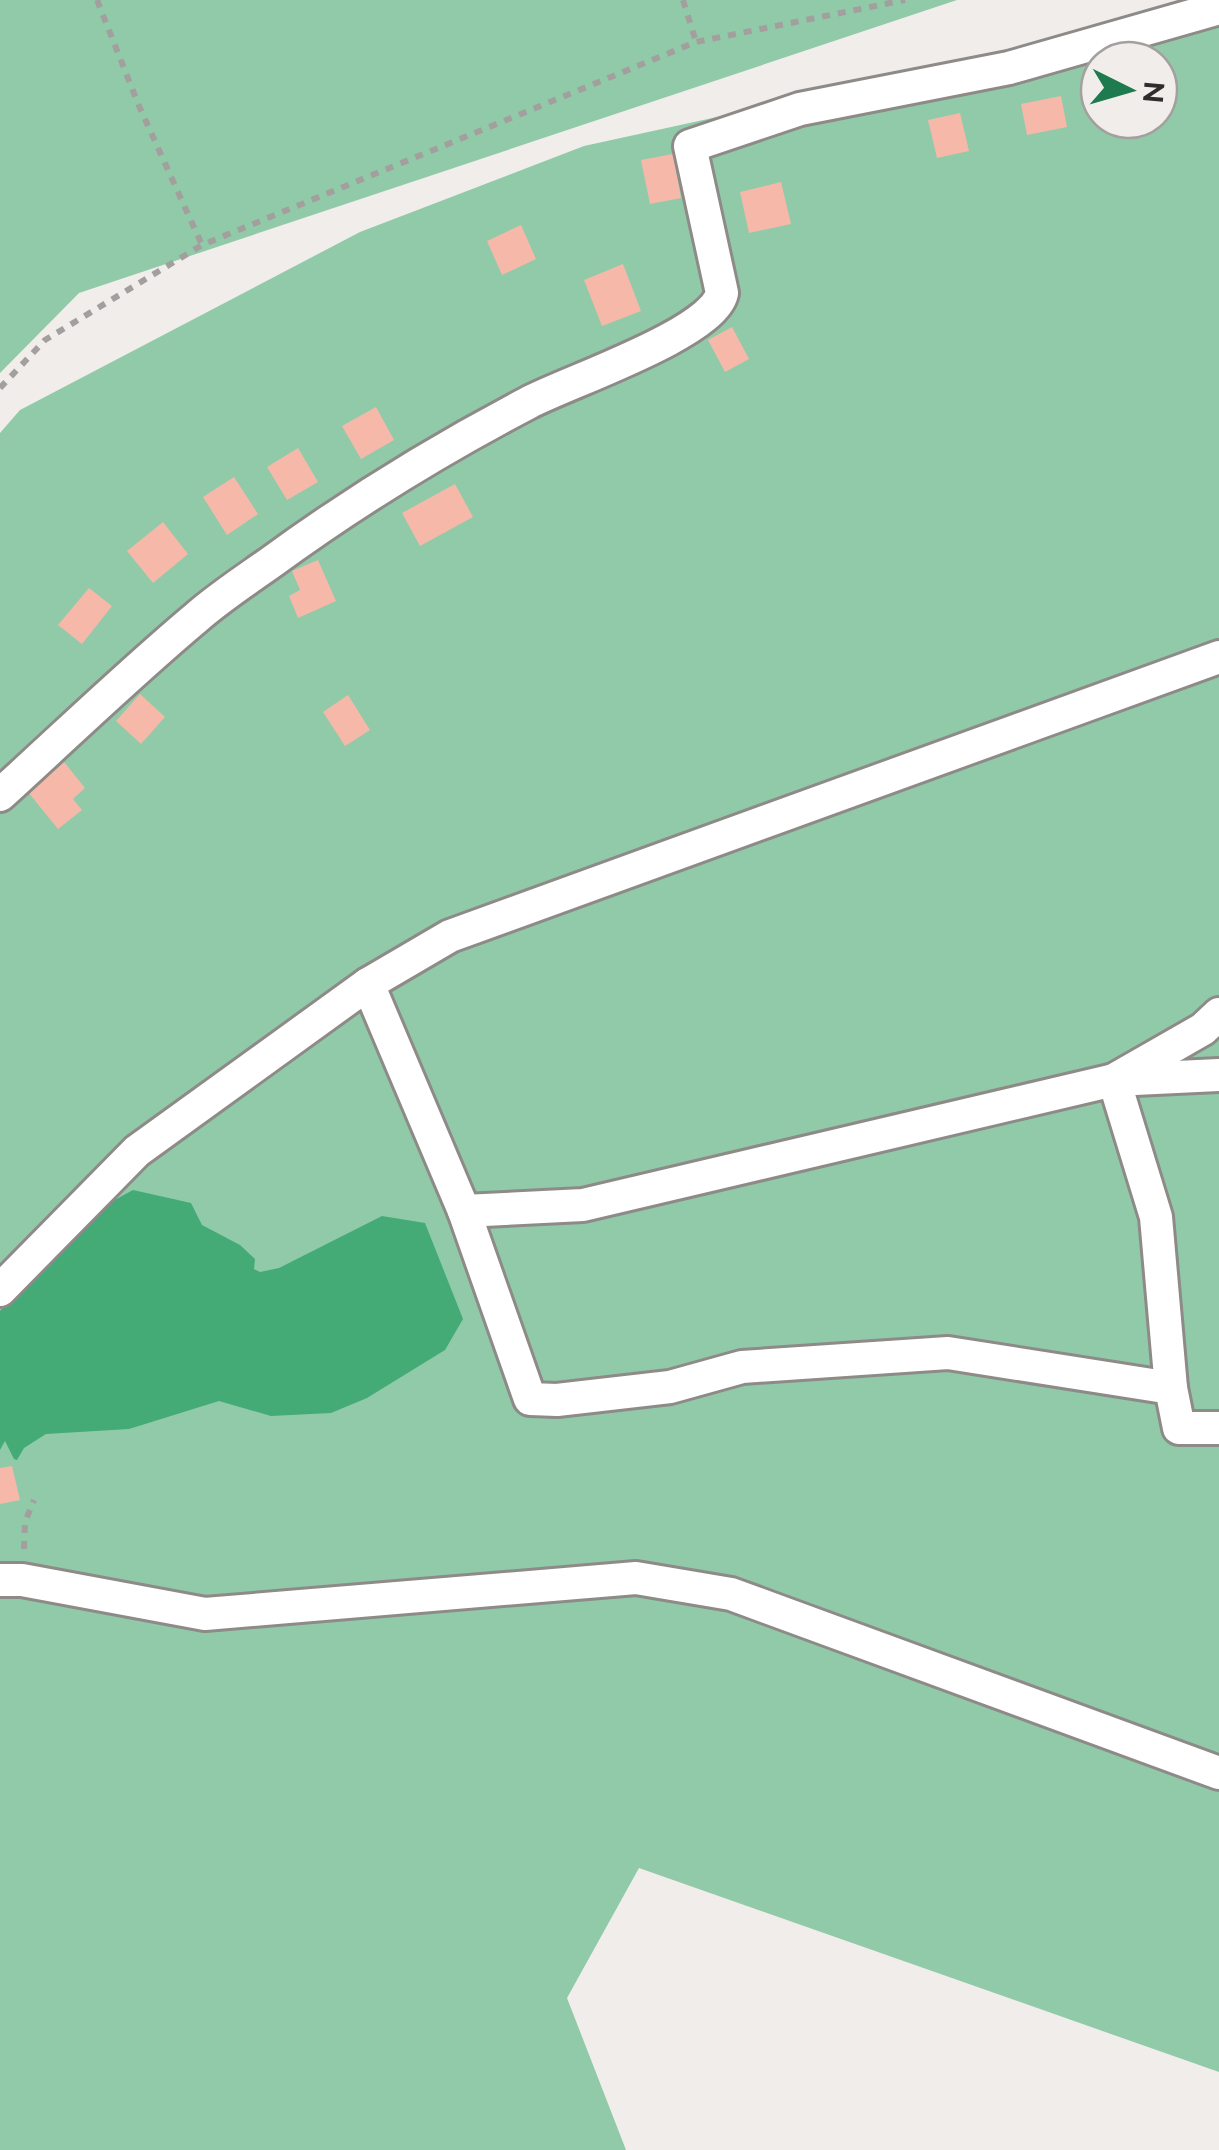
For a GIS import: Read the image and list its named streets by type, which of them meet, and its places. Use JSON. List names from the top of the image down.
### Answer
{
  "north": "right"
}
